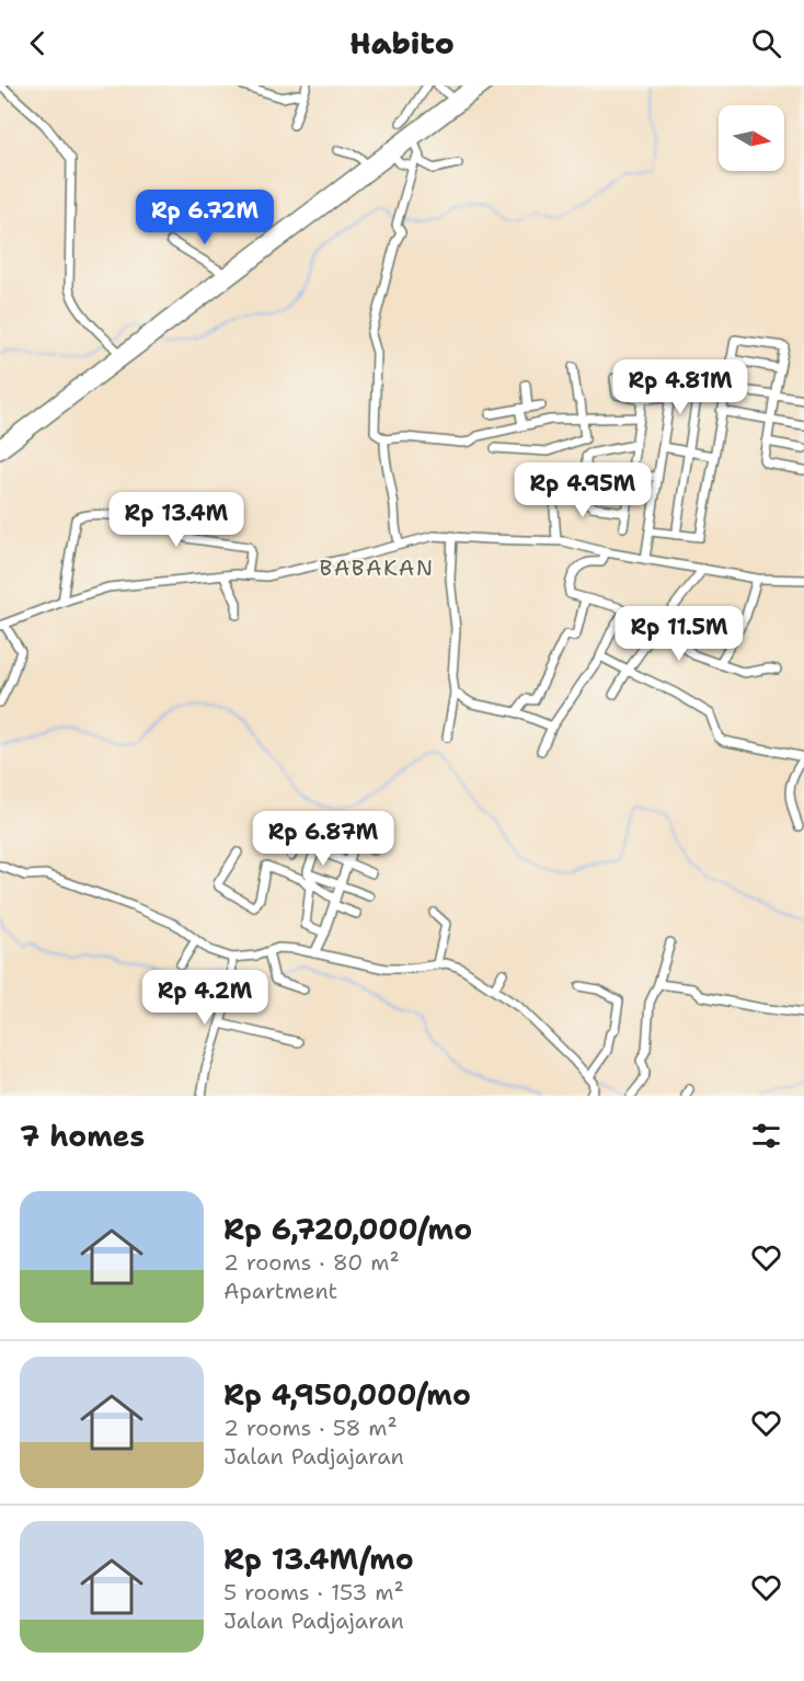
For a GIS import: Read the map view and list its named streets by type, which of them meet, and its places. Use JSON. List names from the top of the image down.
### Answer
{
  "districts": ["BABAKAN"],
  "north": "right",
  "page": {
    "header": "Habito",
    "price": [
      "Rp 6.72M",
      "Rp 4.81M",
      "Rp 4.95M",
      "Rp 13.4M",
      "Rp 11.5M",
      "Rp 6.87M",
      "Rp 4.2M"
    ],
    "heading": "7 homes",
    "list": [
      {
        "name": "Rp 6,720,000/mo",
        "note": "2 rooms · 80 m² · Apartment"
      },
      {
        "name": "Rp 4,950,000/mo",
        "note": "2 rooms · 58 m² · Jalan Padjajaran"
      },
      {
        "name": "Rp 13.4M/mo",
        "note": "5 rooms · 153 m² · Jalan Padjajaran"
      }
    ]
  }
}
